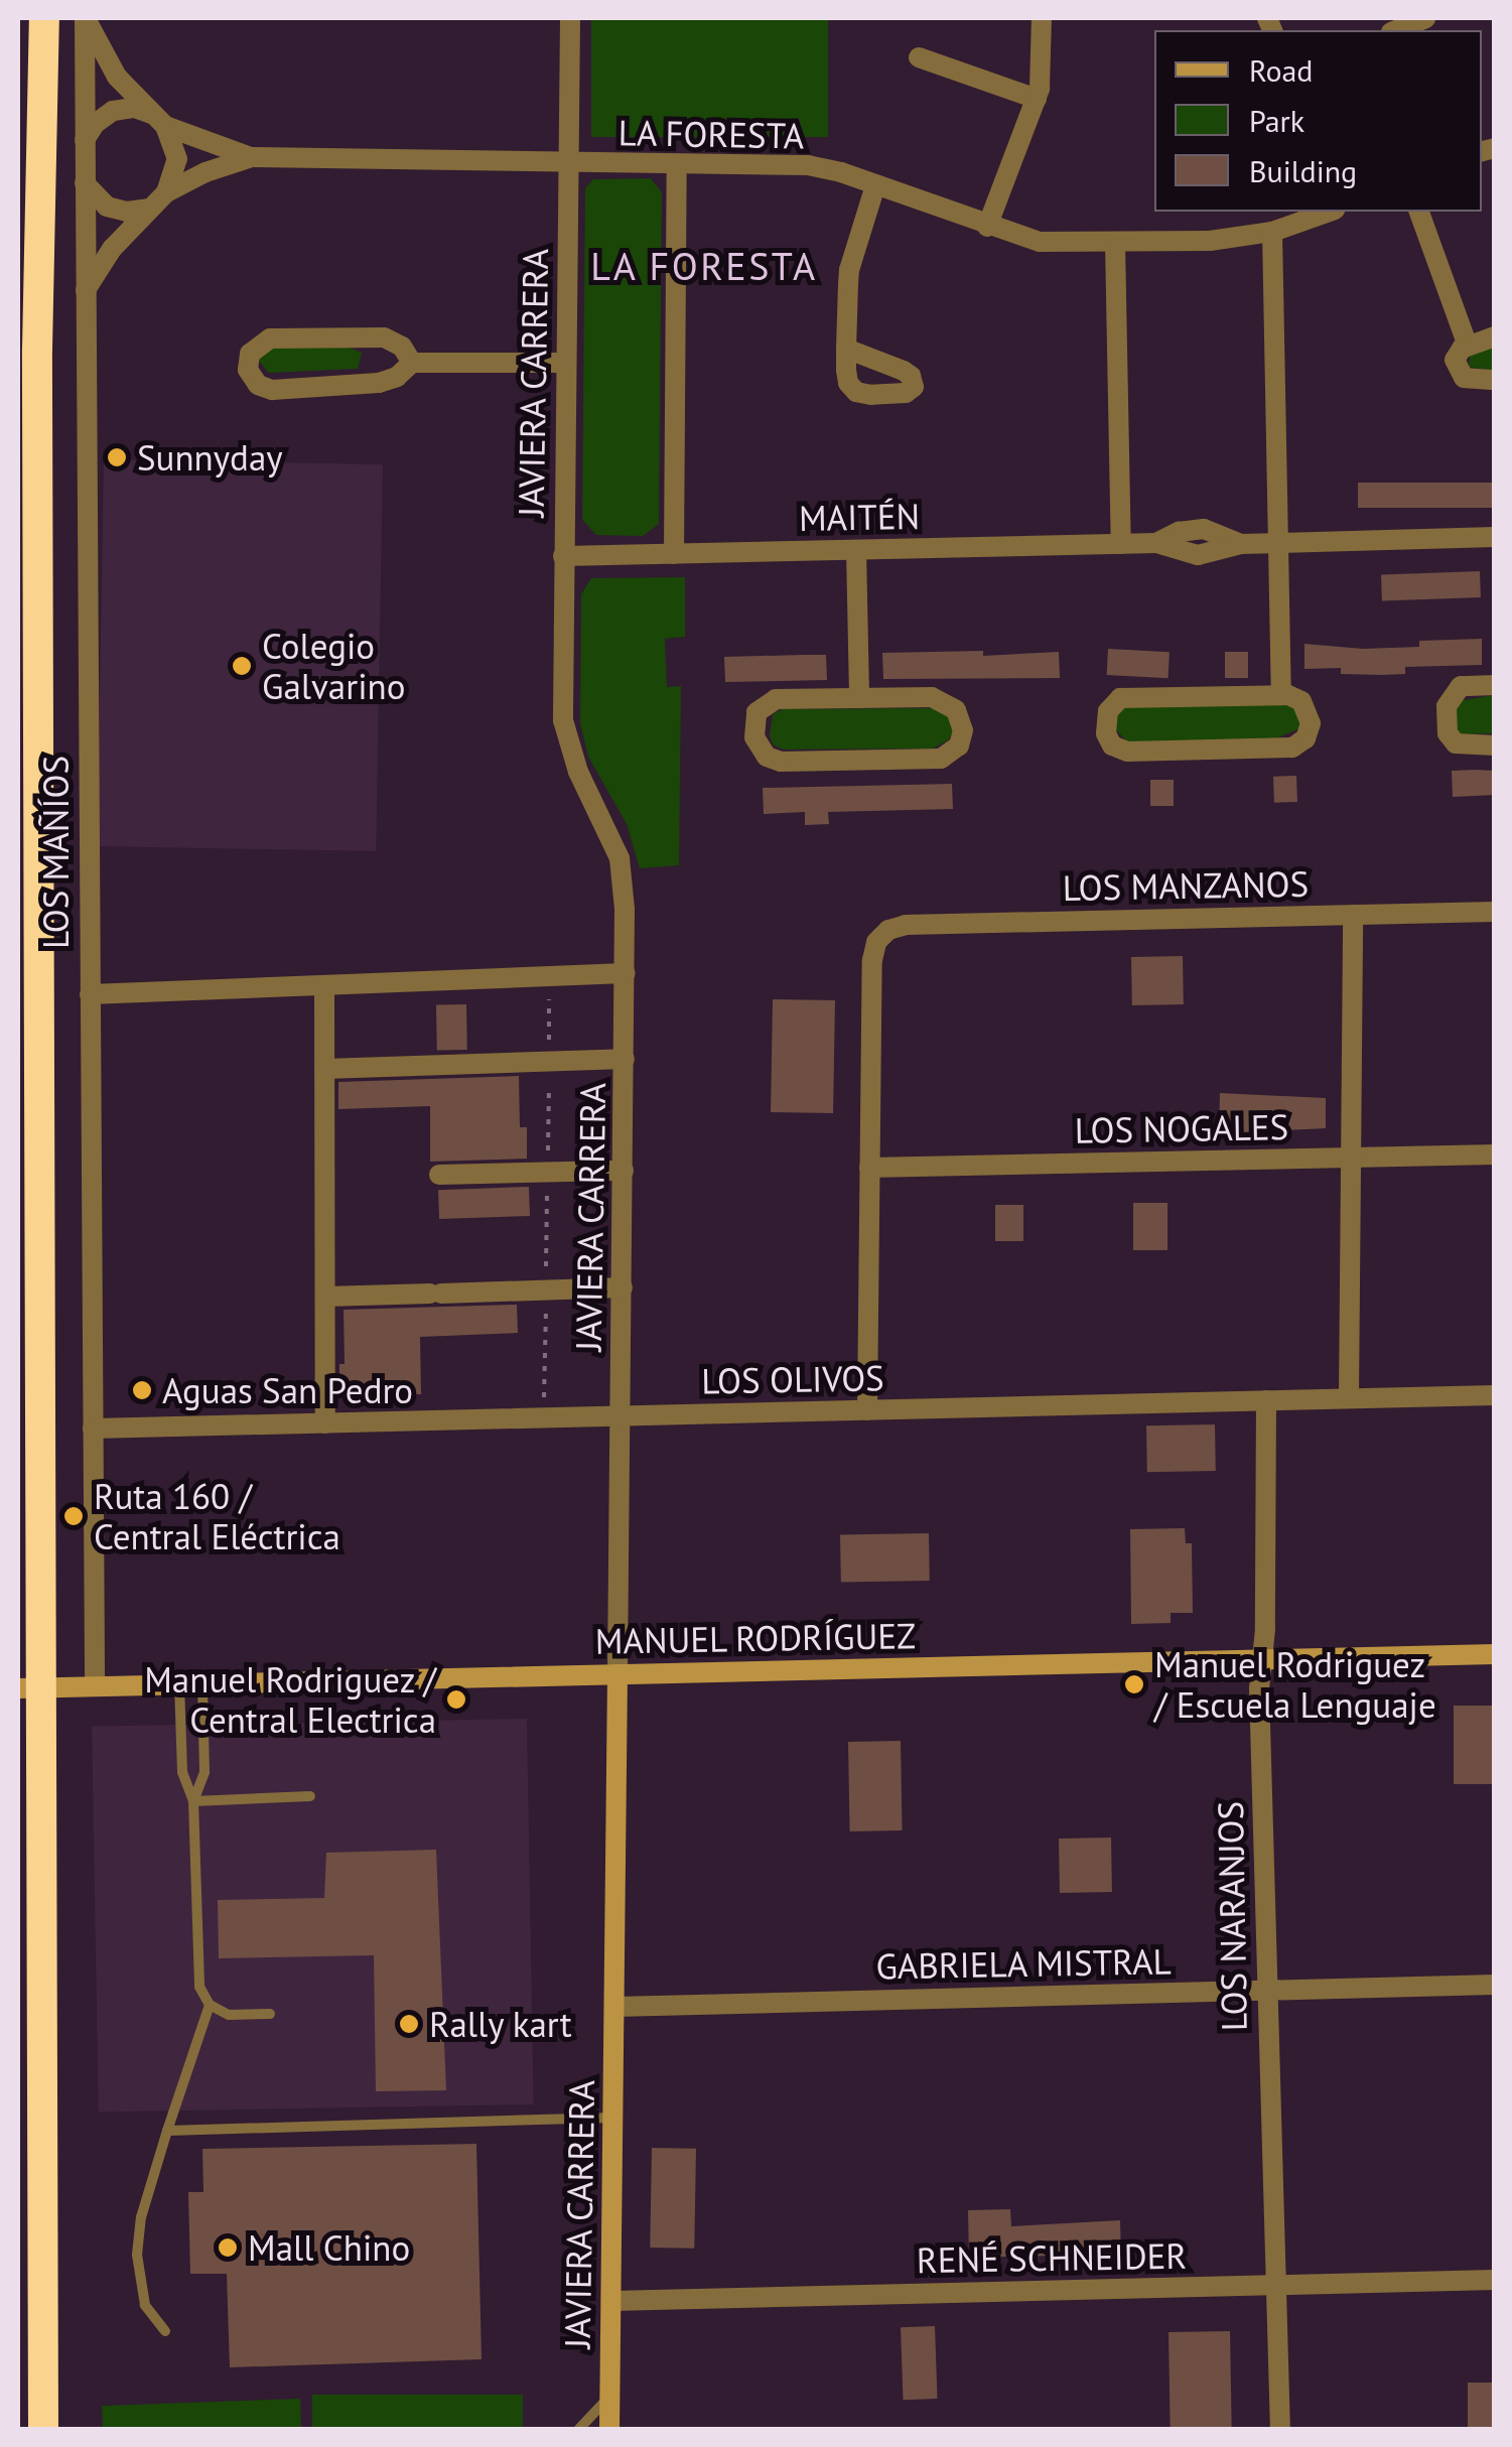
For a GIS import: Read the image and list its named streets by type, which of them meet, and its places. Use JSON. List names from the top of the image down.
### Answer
{
  "streets": {
    "street": [
      "LA FORESTA",
      "JAVIERA CARRERA",
      "MAITÉN",
      "LOS MAÑÍOS",
      "LOS MANZANOS",
      "LOS NOGALES",
      "LOS OLIVOS",
      "MANUEL RODRÍGUEZ",
      "LOS NARANJOS",
      "GABRIELA MISTRAL",
      "RENÉ SCHNEIDER"
    ]
  },
  "crossings": [
    ["LA FORESTA", "JAVIERA CARRERA"],
    ["LA FORESTA", "LOS MAÑÍOS"],
    ["JAVIERA CARRERA", "MAITÉN"],
    ["JAVIERA CARRERA", "LOS OLIVOS"],
    ["JAVIERA CARRERA", "MANUEL RODRÍGUEZ"],
    ["JAVIERA CARRERA", "GABRIELA MISTRAL"],
    ["JAVIERA CARRERA", "RENÉ SCHNEIDER"],
    ["LOS MAÑÍOS", "LOS OLIVOS"],
    ["LOS MAÑÍOS", "MANUEL RODRÍGUEZ"],
    ["LOS MANZANOS", "LOS NOGALES"],
    ["LOS OLIVOS", "LOS NARANJOS"],
    ["MANUEL RODRÍGUEZ", "LOS NARANJOS"],
    ["LOS NARANJOS", "GABRIELA MISTRAL"],
    ["LOS NARANJOS", "RENÉ SCHNEIDER"]
  ],
  "districts": ["LA FORESTA"],
  "places": [
    "Sunnyday",
    "Colegio Galvarino",
    "Aguas San Pedro",
    "Ruta 160 / Central Eléctrica",
    "Manuel Rodriguez / Escuela Lenguaje",
    "Manuel Rodriguez / Central Electrica",
    "Rally kart",
    "Mall Chino"
  ],
  "legend": ["Road", "Park", "Building"]
}
